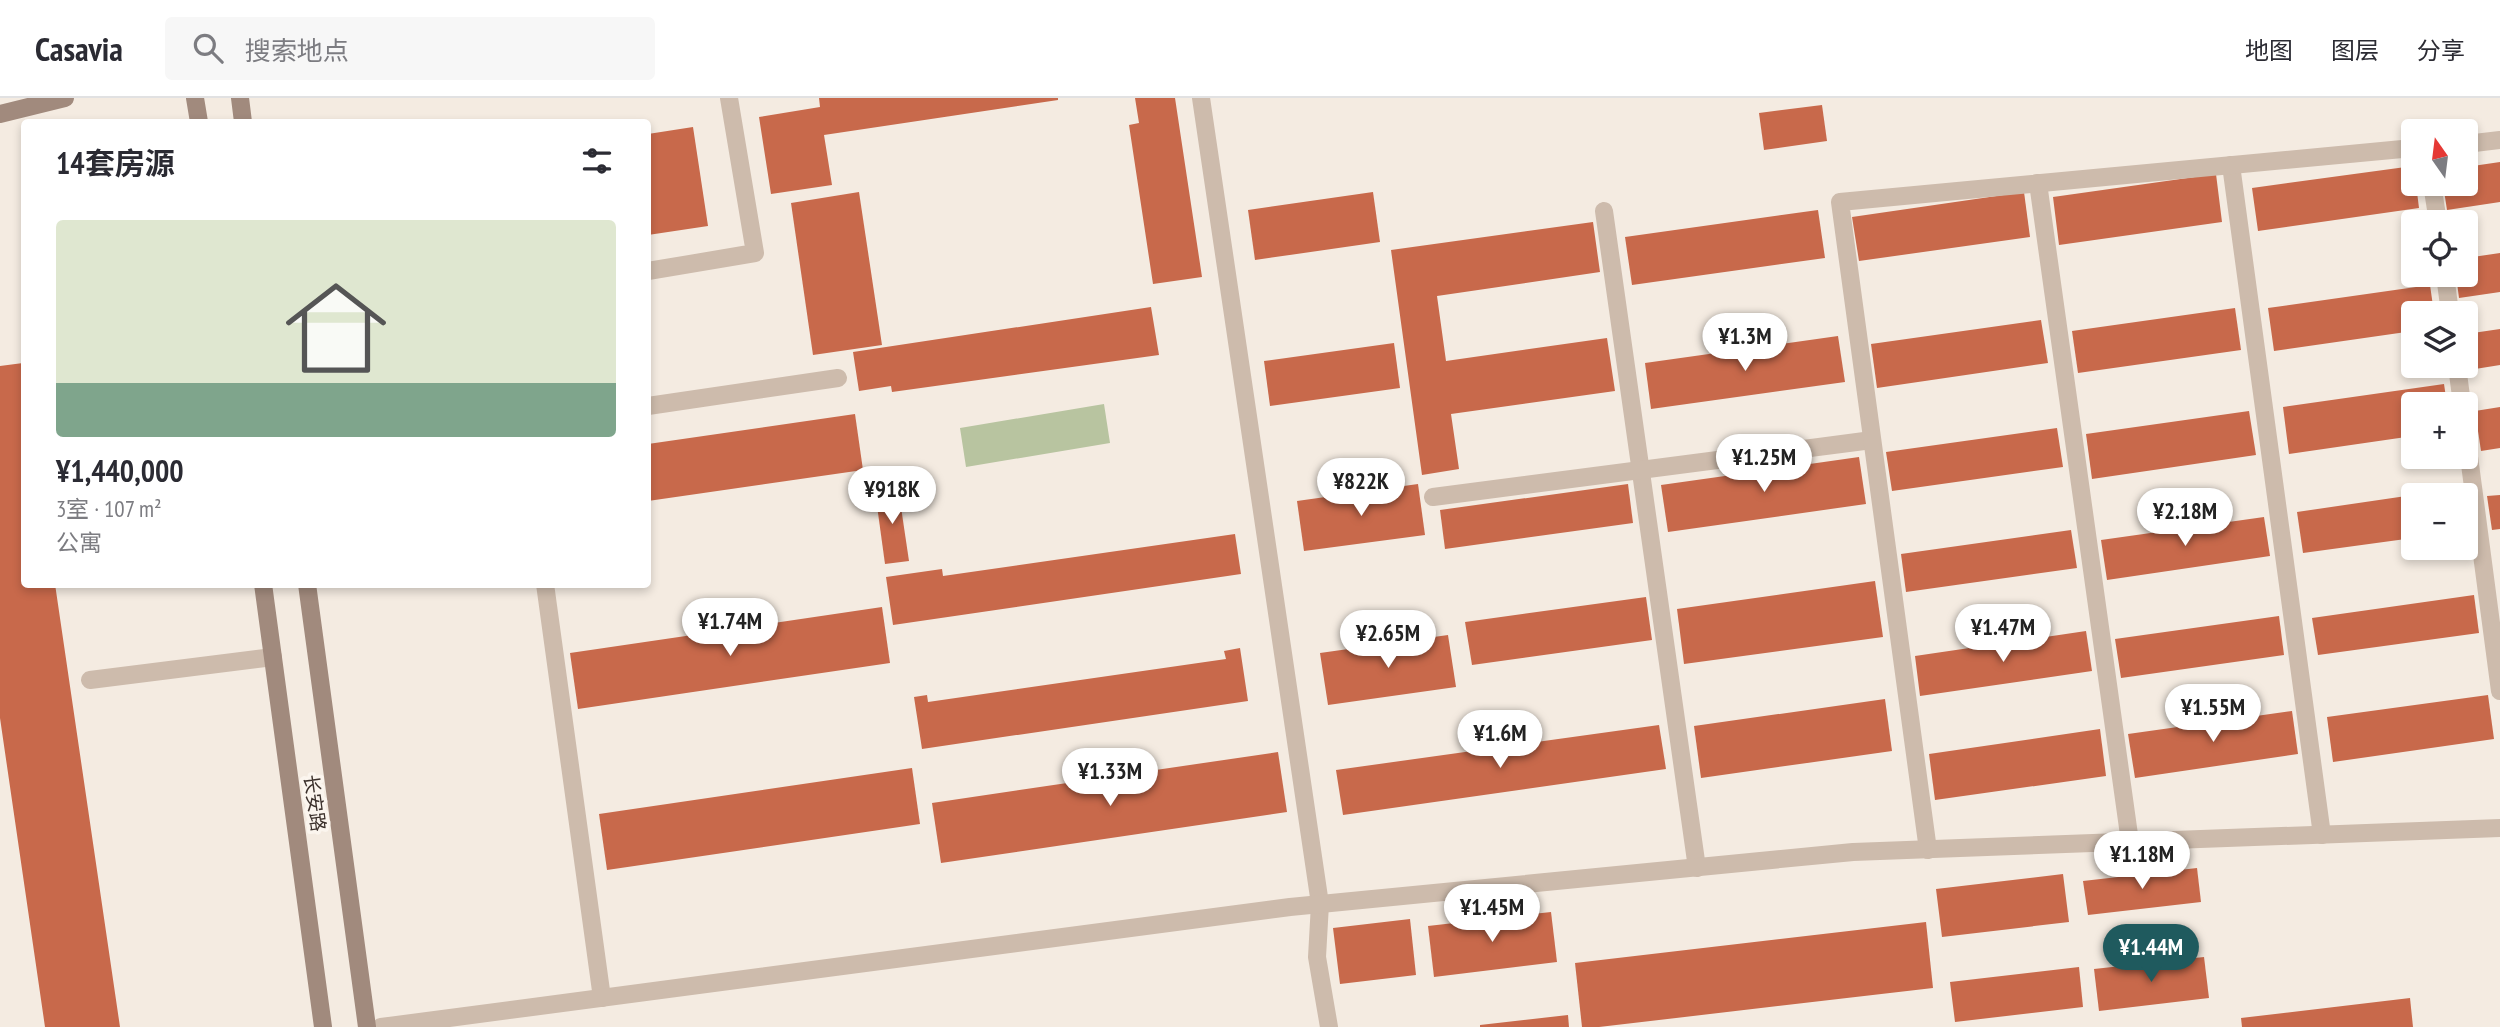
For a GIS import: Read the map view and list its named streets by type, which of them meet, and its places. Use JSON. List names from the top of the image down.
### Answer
{
  "streets": {
    "main road": ["长安路"]
  },
  "north": "top",
  "page": {
    "header": "Casavia",
    "search": "搜索地点",
    "nav": ["地图", "图层", "分享"],
    "map_buttons": ["+", "−"],
    "heading": "14套房源",
    "list": [
      {
        "name": "¥1,440,000",
        "note": "3室 · 107 m² · 公寓"
      }
    ],
    "price": [
      "¥1.3M",
      "¥1.25M",
      "¥822K",
      "¥918K",
      "¥2.18M",
      "¥1.74M",
      "¥1.47M",
      "¥2.65M",
      "¥1.55M",
      "¥1.6M",
      "¥1.33M",
      "¥1.18M",
      "¥1.45M",
      "¥1.44M"
    ]
  }
}
